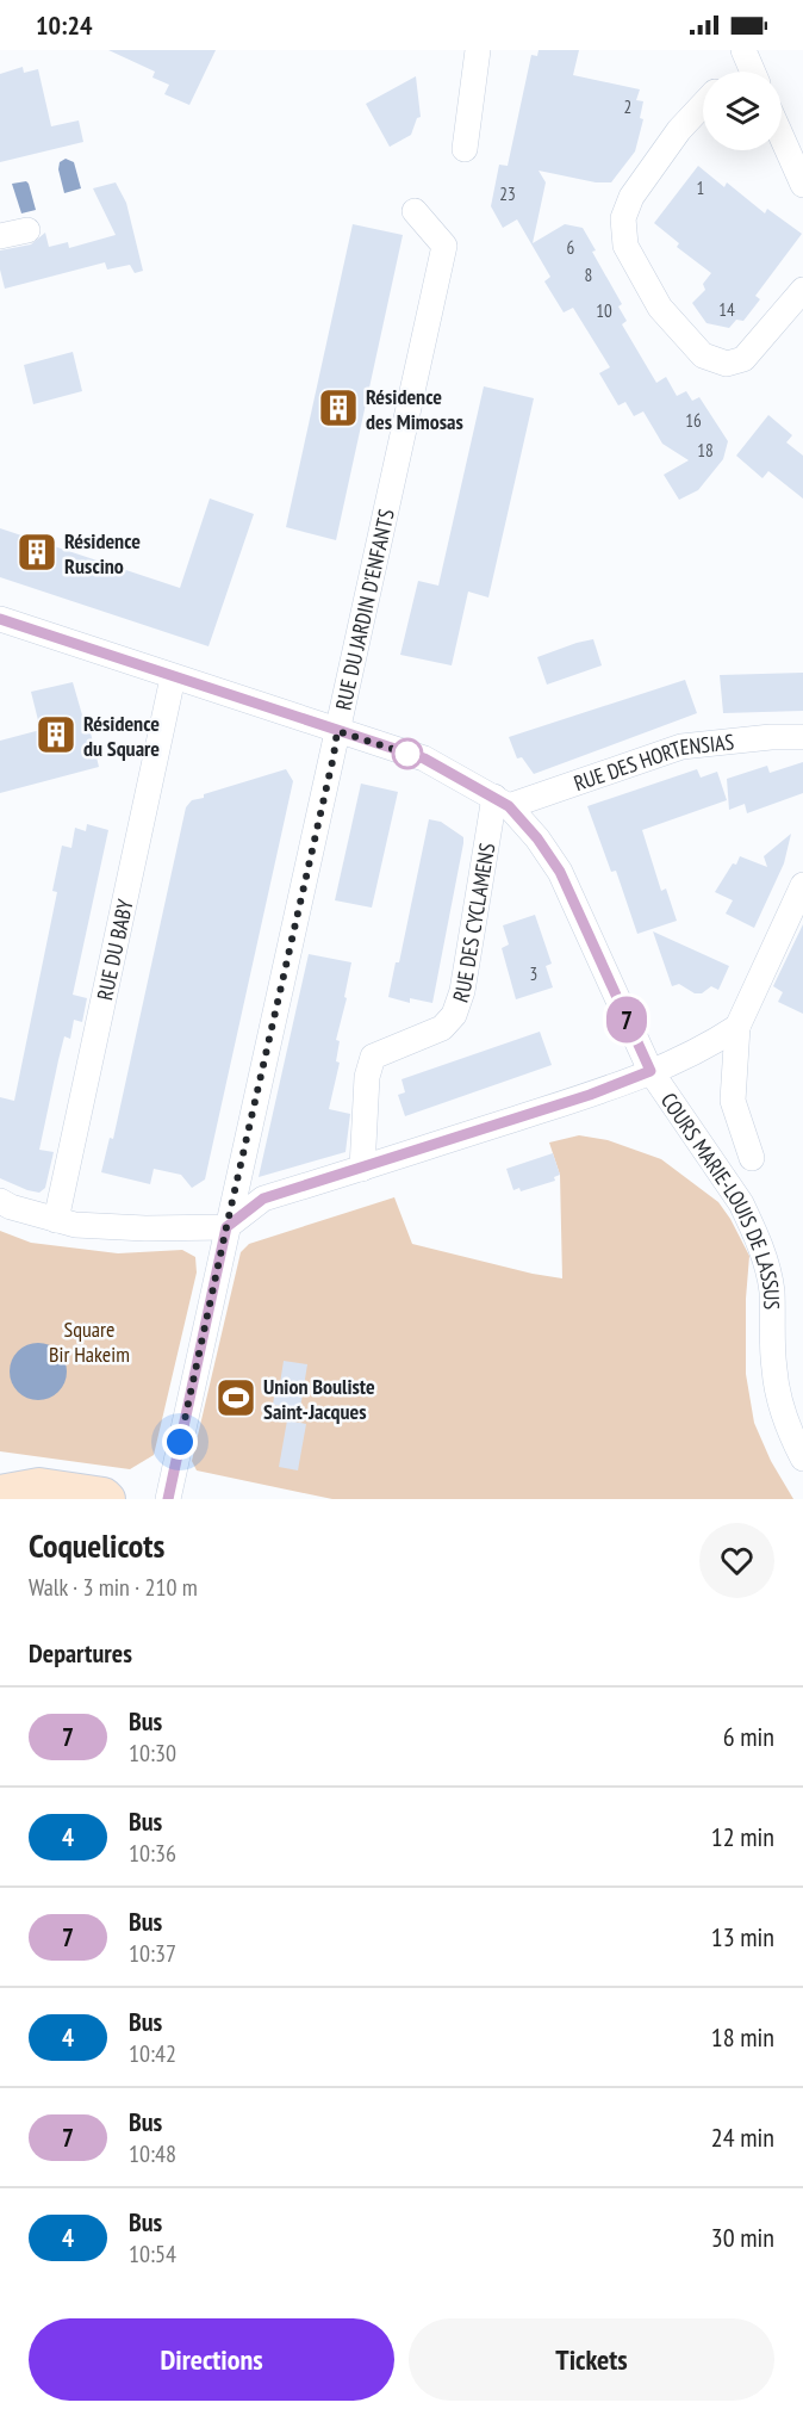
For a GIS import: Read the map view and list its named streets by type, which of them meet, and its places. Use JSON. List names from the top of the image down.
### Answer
{
  "streets": {
    "street": [
      "RUE DU JARDIN D'ENFANTS",
      "RUE DES HORTENSIAS",
      "RUE DES CYCLAMENS",
      "RUE DU BABY",
      "COURS MARIE-LOUIS DE LASSUS"
    ]
  },
  "crossings": [
    ["RUE DU JARDIN D'ENFANTS", "COURS MARIE-LOUIS DE LASSUS"],
    ["RUE DES HORTENSIAS", "RUE DES CYCLAMENS"],
    ["RUE DES CYCLAMENS", "COURS MARIE-LOUIS DE LASSUS"]
  ],
  "parks": ["Square Bir Hakeim"],
  "places": {
    "building": ["Résidence des Mimosas", "Résidence Ruscino", "Résidence du Square"],
    "sports": ["Union Bouliste Saint-Jacques"]
  },
  "lines": ["bus line 7"],
  "house_numbers": [
    "2",
    "1",
    "23",
    "6",
    "8",
    "14",
    "10",
    "16",
    "18",
    "3"
  ],
  "page": {
    "status": "10:24",
    "on_map": "7",
    "heading": [
      ["Coquelicots", "Walk · 3 min · 210 m"],
      "Departures"
    ],
    "list": [
      {
        "mark": "7",
        "name": "Bus",
        "note": "10:30",
        "value": "6 min"
      },
      {
        "mark": "4",
        "name": "Bus",
        "note": "10:36",
        "value": "12 min"
      },
      {
        "mark": "7",
        "name": "Bus",
        "note": "10:37",
        "value": "13 min"
      },
      {
        "mark": "4",
        "name": "Bus",
        "note": "10:42",
        "value": "18 min"
      },
      {
        "mark": "7",
        "name": "Bus",
        "note": "10:48",
        "value": "24 min"
      },
      {
        "mark": "4",
        "name": "Bus",
        "note": "10:54",
        "value": "30 min"
      }
    ],
    "buttons": ["Directions", "Tickets"]
  }
}
